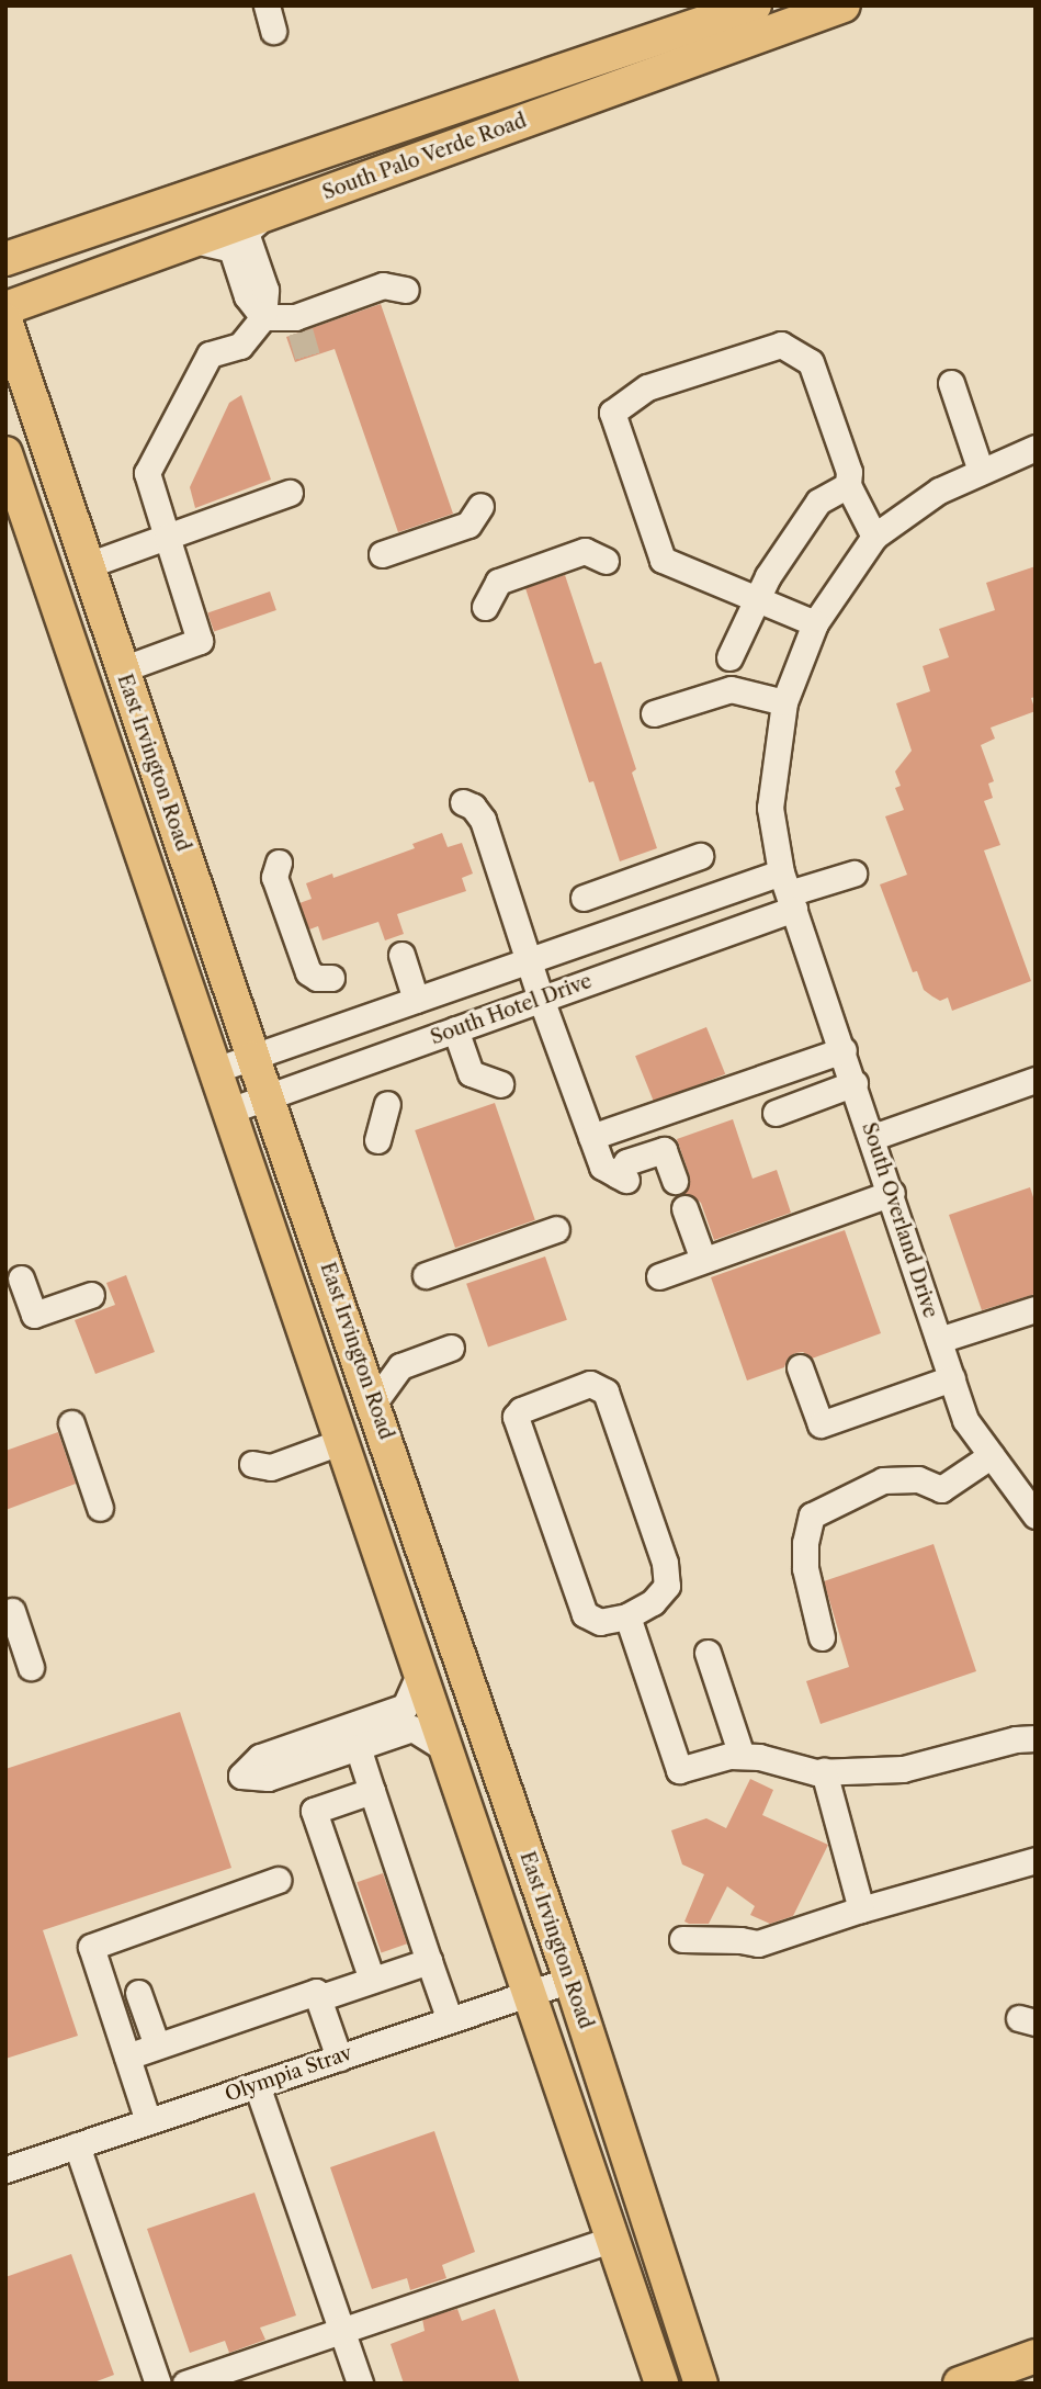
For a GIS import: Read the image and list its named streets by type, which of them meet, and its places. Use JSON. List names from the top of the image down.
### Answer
{
  "streets": {
    "main road": ["South Palo Verde Road", "East Irvington Road"],
    "street": ["South Hotel Drive", "South Overland Drive", "Olympia Strav"]
  },
  "crossings": [
    ["East Irvington Road", "South Hotel Drive"],
    ["East Irvington Road", "Olympia Strav"],
    ["South Hotel Drive", "South Overland Drive"]
  ]
}
